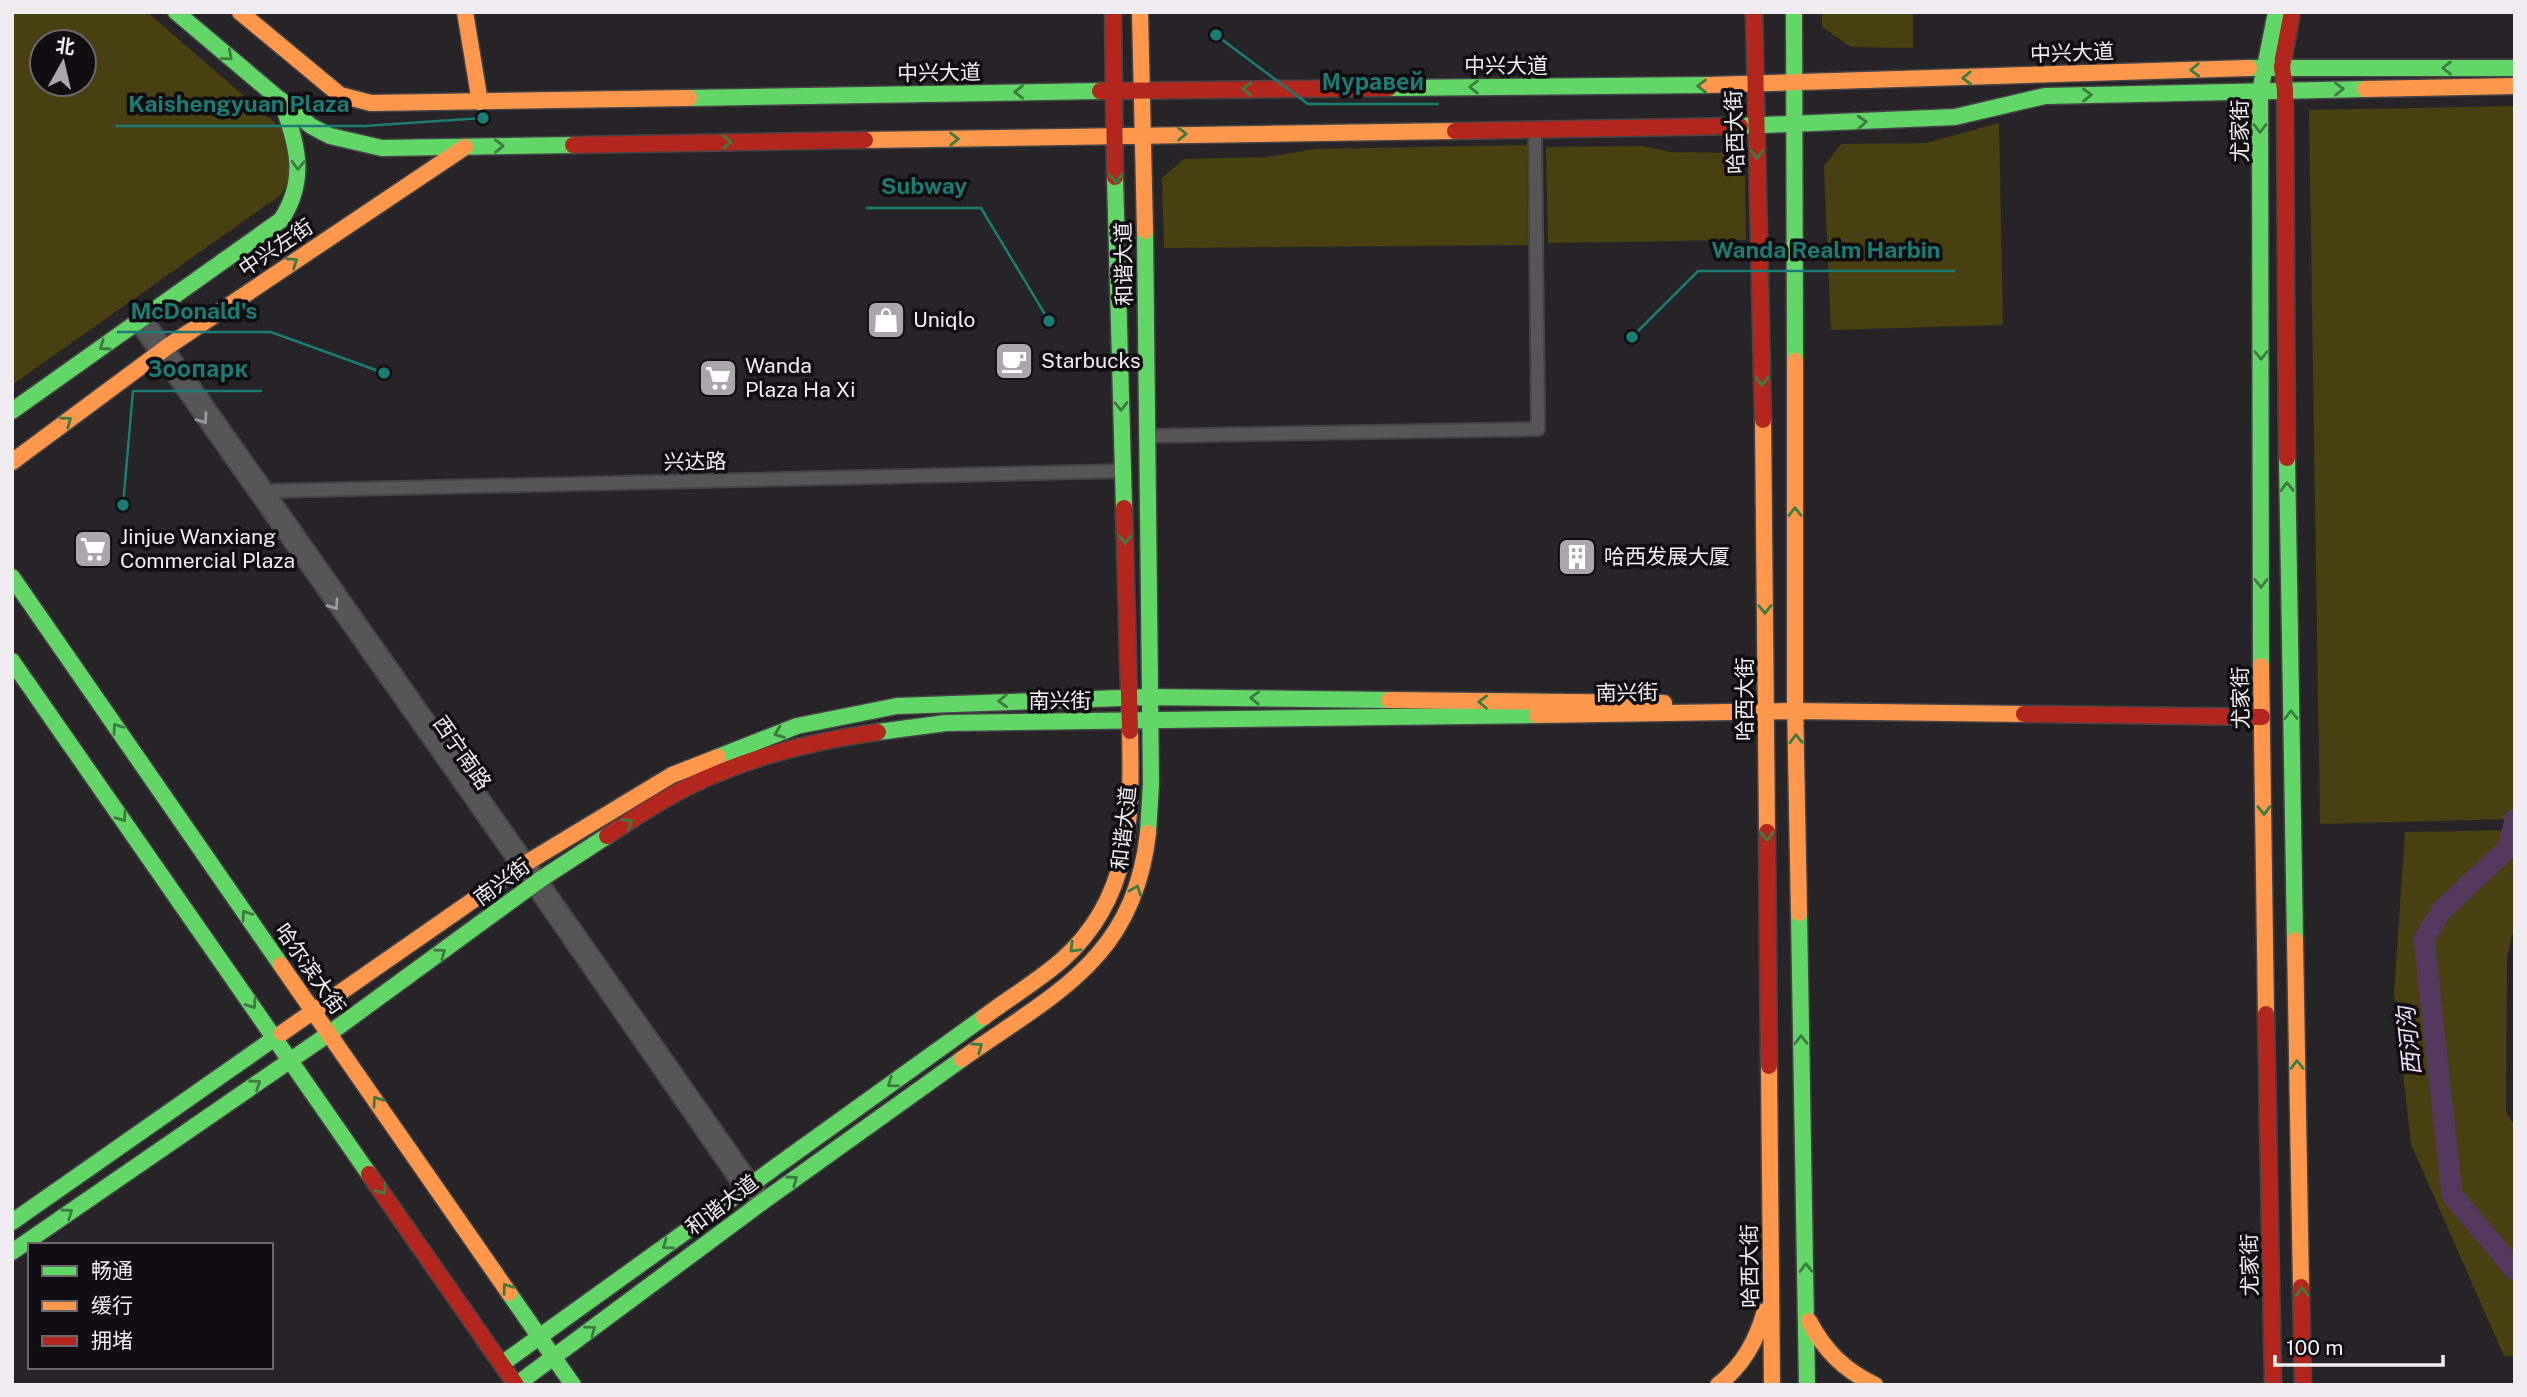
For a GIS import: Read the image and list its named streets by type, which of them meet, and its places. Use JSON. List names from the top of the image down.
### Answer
{
  "streets": {
    "main road": [
      "中兴大道",
      "尤家街",
      "哈西大街",
      "中兴左街",
      "和谐大道",
      "南兴街",
      "哈尔滨大街"
    ],
    "street": ["兴达路", "西宁南路"]
  },
  "crossings": [
    ["中兴大道", "尤家街"],
    ["中兴大道", "哈西大街"],
    ["中兴大道", "中兴左街"],
    ["中兴大道", "和谐大道"],
    ["尤家街", "南兴街"],
    ["哈西大街", "南兴街"],
    ["中兴左街", "西宁南路"],
    ["和谐大道", "兴达路"],
    ["和谐大道", "南兴街"],
    ["和谐大道", "西宁南路"],
    ["和谐大道", "哈尔滨大街"],
    ["兴达路", "西宁南路"],
    ["南兴街", "西宁南路"],
    ["南兴街", "哈尔滨大街"]
  ],
  "water": ["西河沟"],
  "places": {
    "other": [
      "Муравей",
      "Kaishengyuan Plaza",
      "Subway",
      "Wanda Realm Harbin",
      "McDonald's",
      "Зоопарк"
    ],
    "shop": ["Uniqlo"],
    "cafe": ["Starbucks"],
    "supermarket": ["Wanda Plaza Ha Xi", "Jinjue Wanxiang Commercial Plaza"],
    "building": ["哈西发展大厦"]
  },
  "legend": ["畅通", "缓行", "拥堵"],
  "scale_bar": "100 m",
  "north": "top"
}
